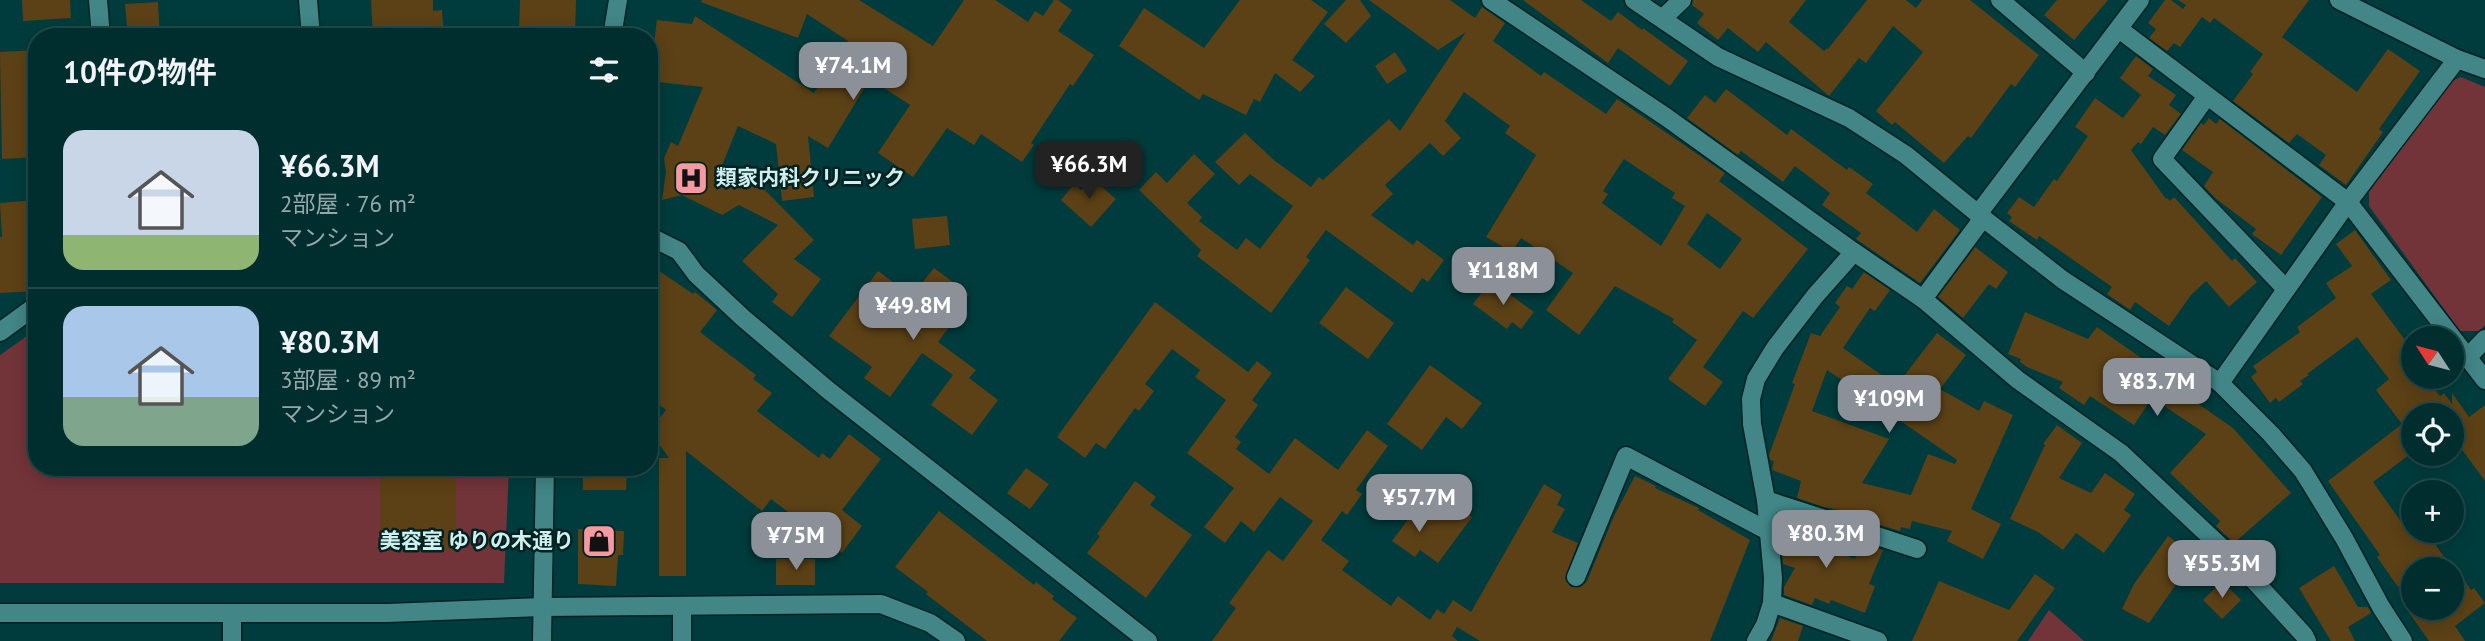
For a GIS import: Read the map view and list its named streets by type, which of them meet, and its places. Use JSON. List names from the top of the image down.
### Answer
{
  "places": {
    "hospital": ["類家内科クリニック"],
    "shop": ["美容室 ゆりの木通り"]
  },
  "north": "top left",
  "page": {
    "heading": "10件の物件",
    "price": [
      "¥74.1M",
      "¥66.3M",
      "¥118M",
      "¥49.8M",
      "¥83.7M",
      "¥109M",
      "¥57.7M",
      "¥80.3M",
      "¥75M",
      "¥55.3M"
    ],
    "list": [
      {
        "name": "¥66.3M",
        "note": "2部屋 · 76 m² · マンション"
      },
      {
        "name": "¥80.3M",
        "note": "3部屋 · 89 m² · マンション"
      }
    ],
    "map_buttons": ["+", "−"]
  }
}
